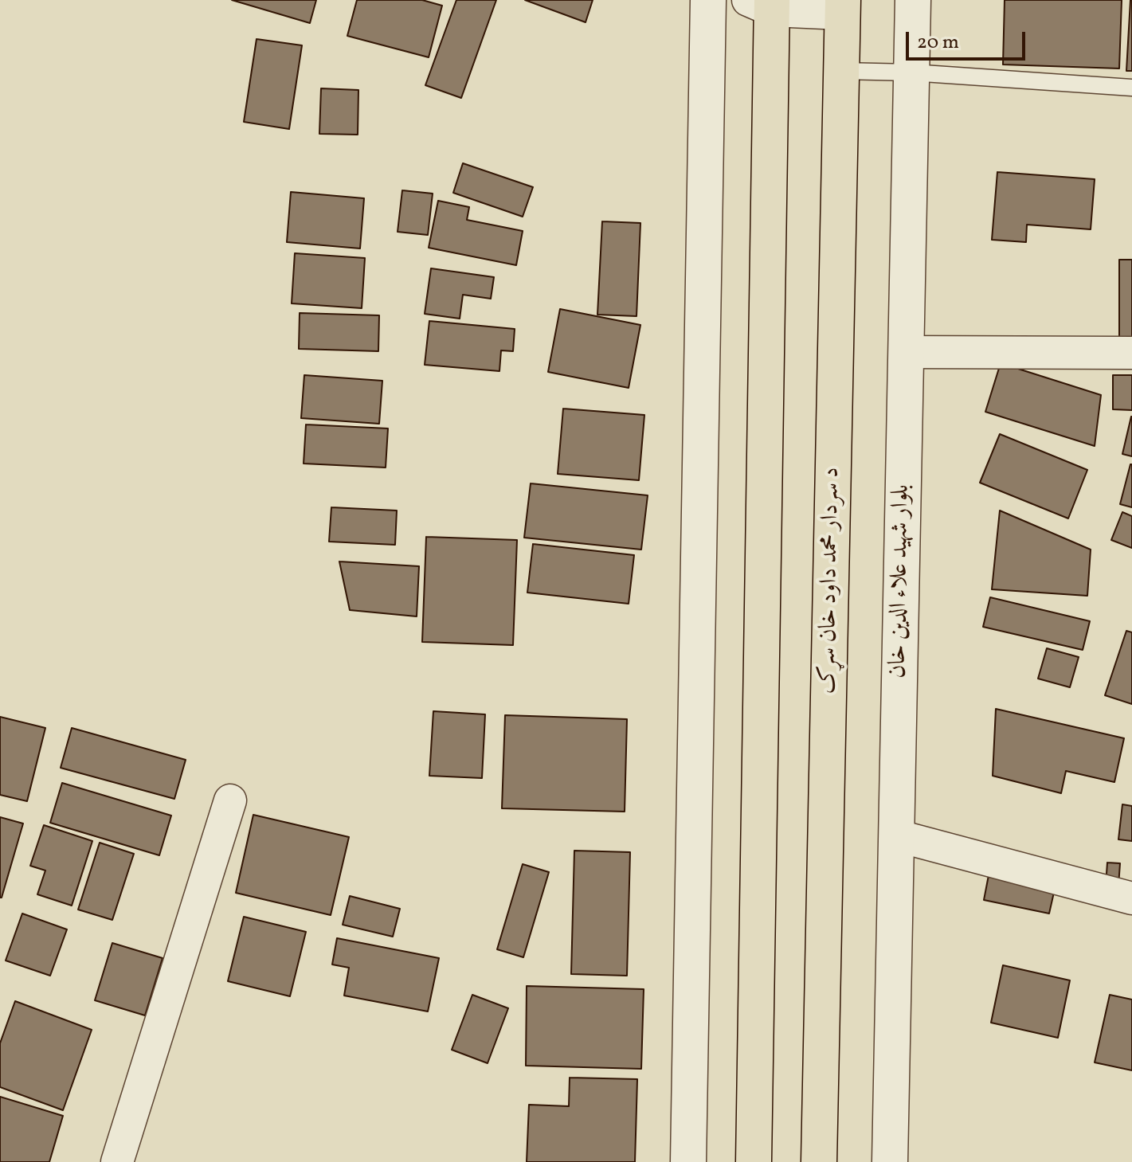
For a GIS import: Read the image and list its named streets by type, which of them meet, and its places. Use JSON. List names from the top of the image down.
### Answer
{
  "streets": {
    "highway": ["د سردار محمد داود خان سړک"],
    "street": ["بلوار شهید علاء الدین خان"]
  },
  "scale_bar": "20 m"
}
